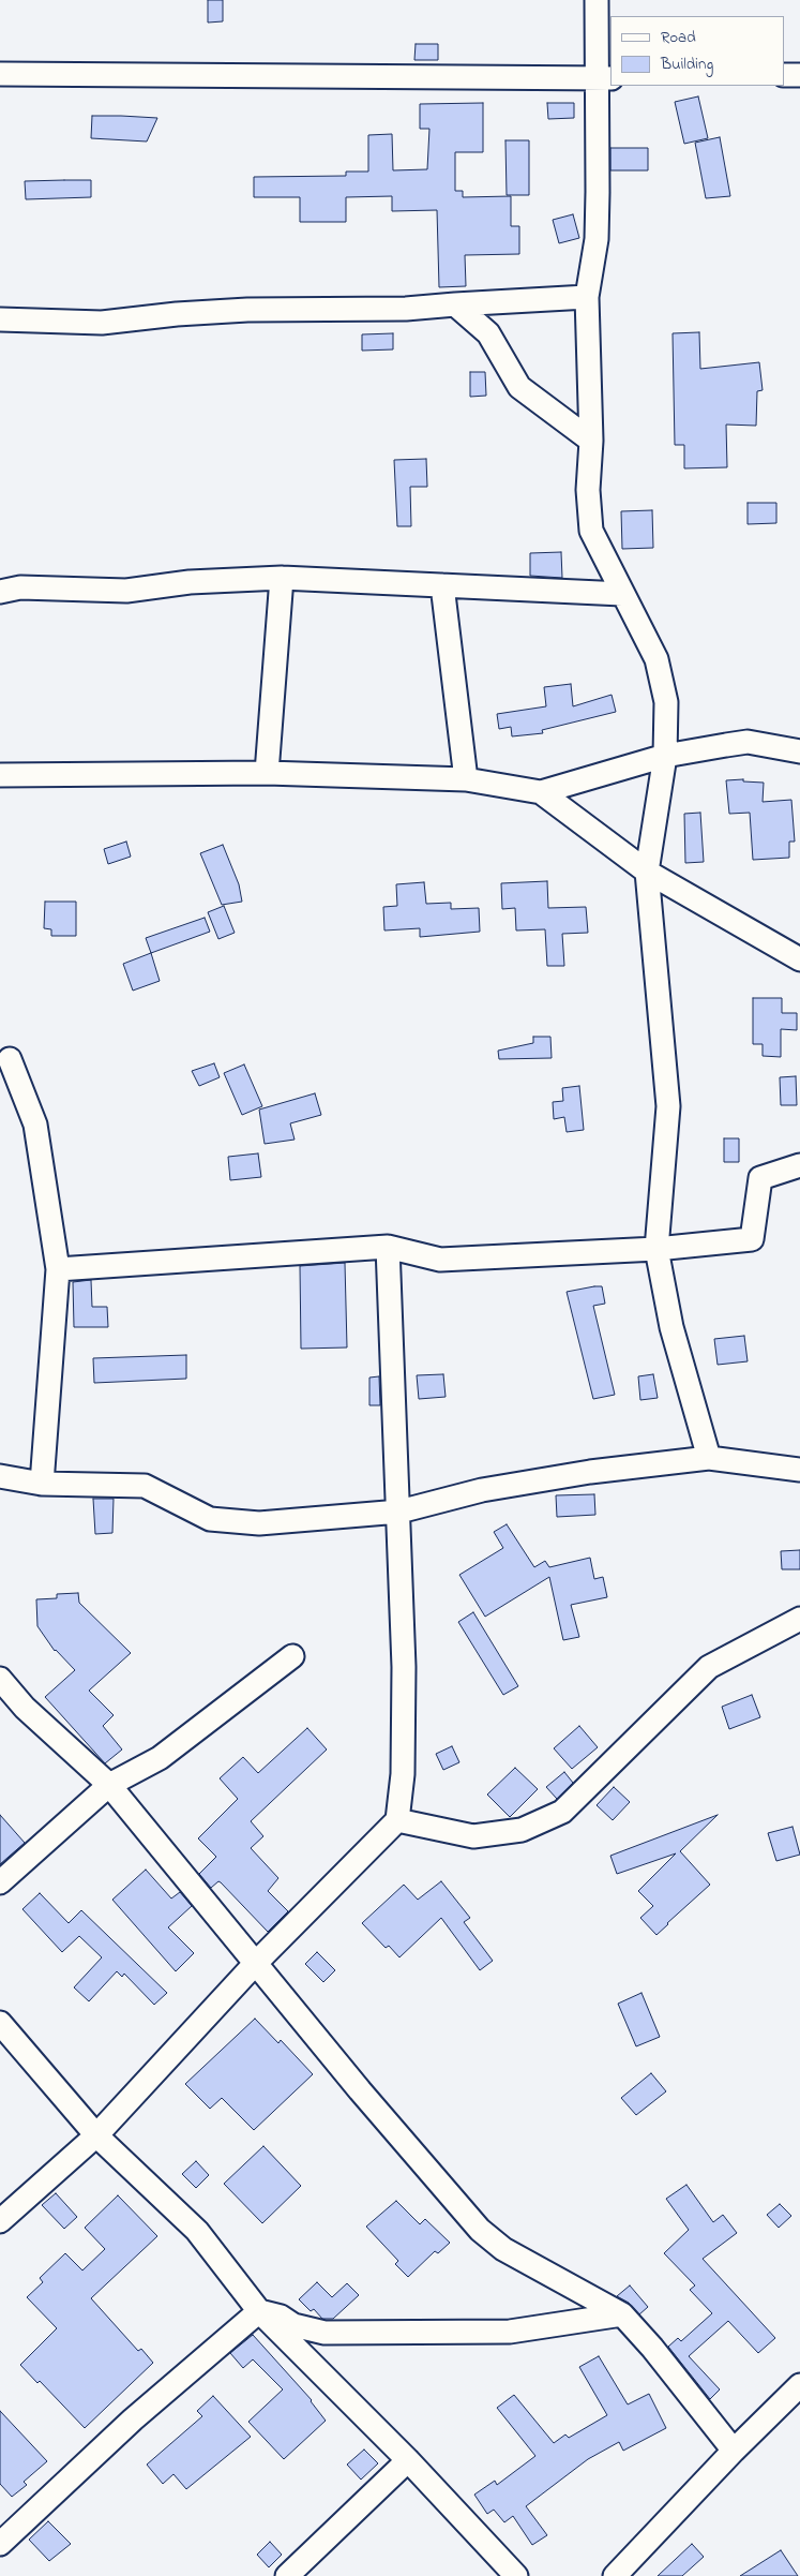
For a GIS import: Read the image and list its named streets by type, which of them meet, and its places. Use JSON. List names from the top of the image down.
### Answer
{
  "legend": ["Road", "Building"]
}
